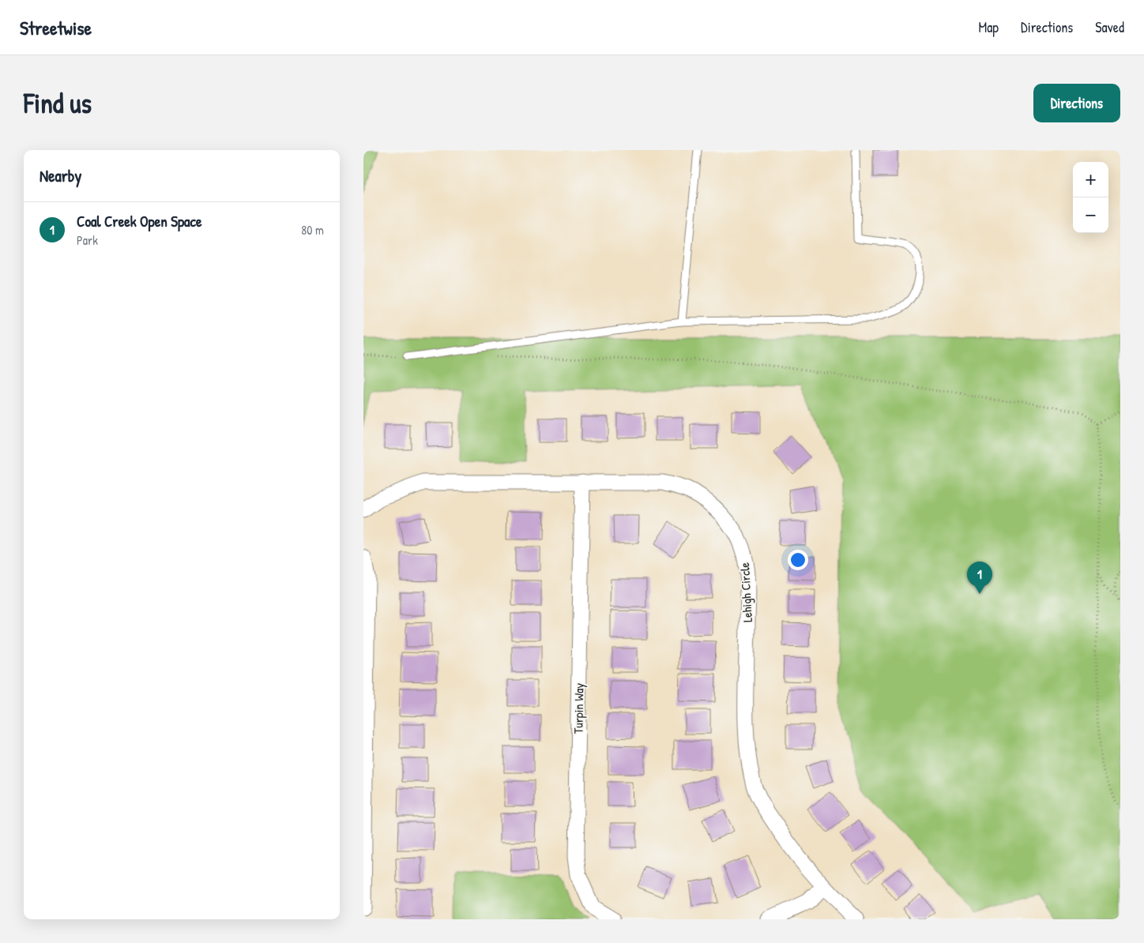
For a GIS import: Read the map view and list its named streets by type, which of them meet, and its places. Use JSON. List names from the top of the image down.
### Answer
{
  "streets": {
    "street": ["Lehigh Circle", "Turpin Way"]
  },
  "crossings": [
    ["Lehigh Circle", "Turpin Way"]
  ],
  "page": {
    "header": "Streetwise",
    "nav": ["Map", "Directions", "Saved"],
    "buttons": "Directions",
    "title": "Find us",
    "heading": "Nearby",
    "map_buttons": ["+", "−"],
    "list": [
      {
        "mark": "1",
        "name": "Coal Creek Open Space",
        "note": "Park",
        "value": "80 m"
      }
    ],
    "pins": "1"
  }
}
